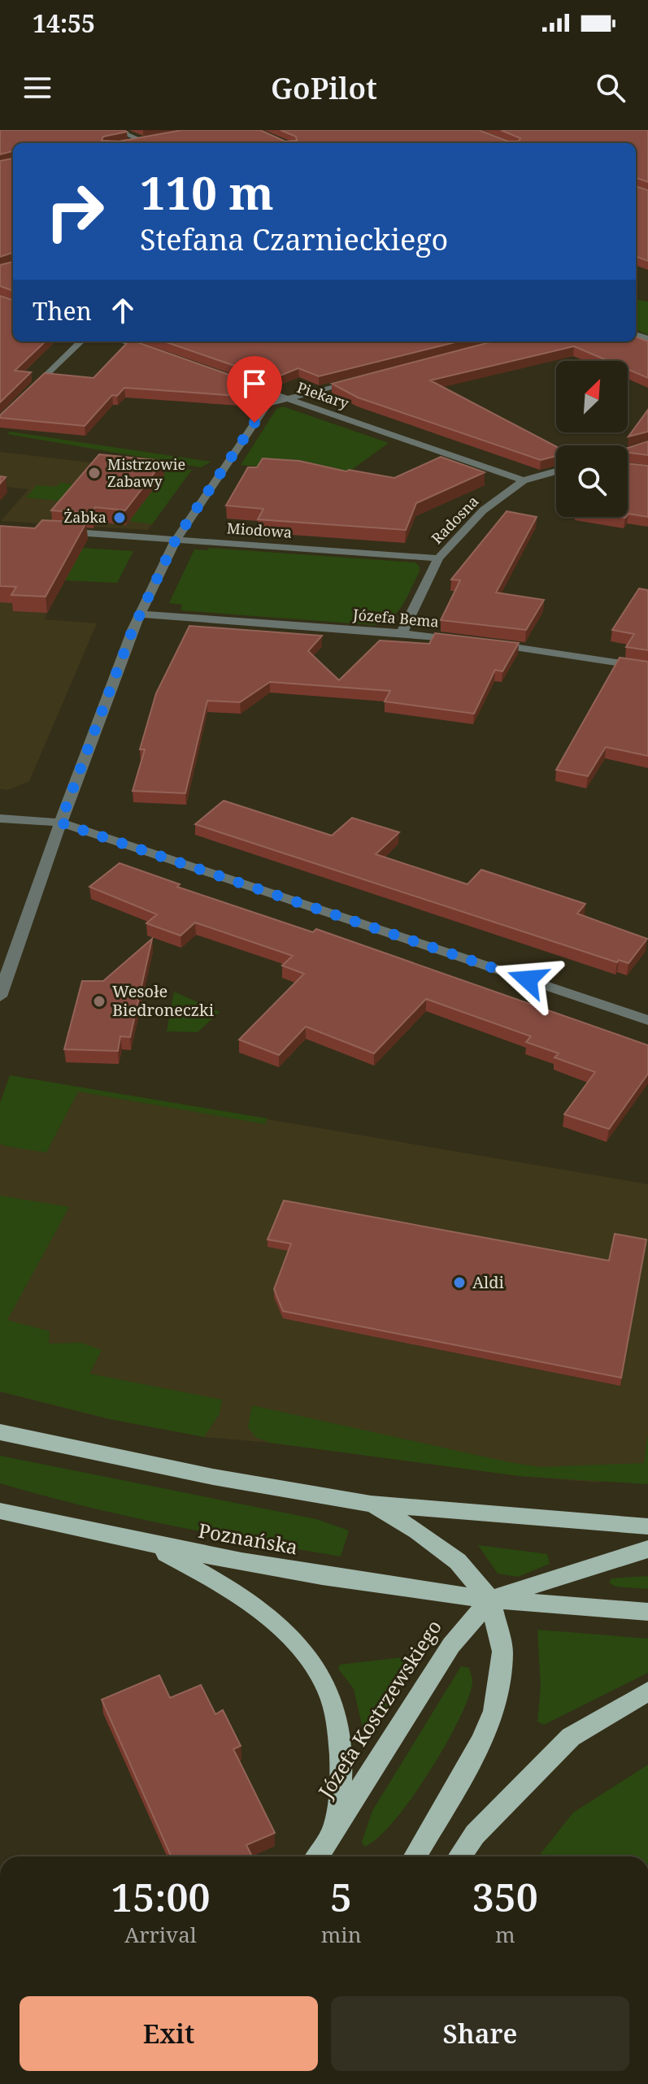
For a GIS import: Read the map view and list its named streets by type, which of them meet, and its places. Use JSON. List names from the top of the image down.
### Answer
{
  "streets": {
    "main road": ["Poznańska", "Józefa Kostrzewskiego"],
    "street": [
      "Piekary",
      "Radosna",
      "Miodowa",
      "Józefa Bema"
    ]
  },
  "crossings": [
    ["Piekary", "Radosna"],
    ["Radosna", "Miodowa"],
    ["Radosna", "Józefa Bema"],
    ["Poznańska", "Józefa Kostrzewskiego"]
  ],
  "places": [
    "Mistrzowie Zabawy",
    "Żabka",
    "Wesołe Biedroneczki",
    "Aldi"
  ],
  "north": "top right",
  "page": {
    "status": "14:55",
    "header": "GoPilot",
    "turn": ["110 m", "Stefana Czarnieckiego"],
    "then": "Then",
    "eta": [
      "15:00",
      "Arrival",
      "5",
      "min",
      "350",
      "m"
    ],
    "buttons": ["Exit", "Share"]
  }
}
